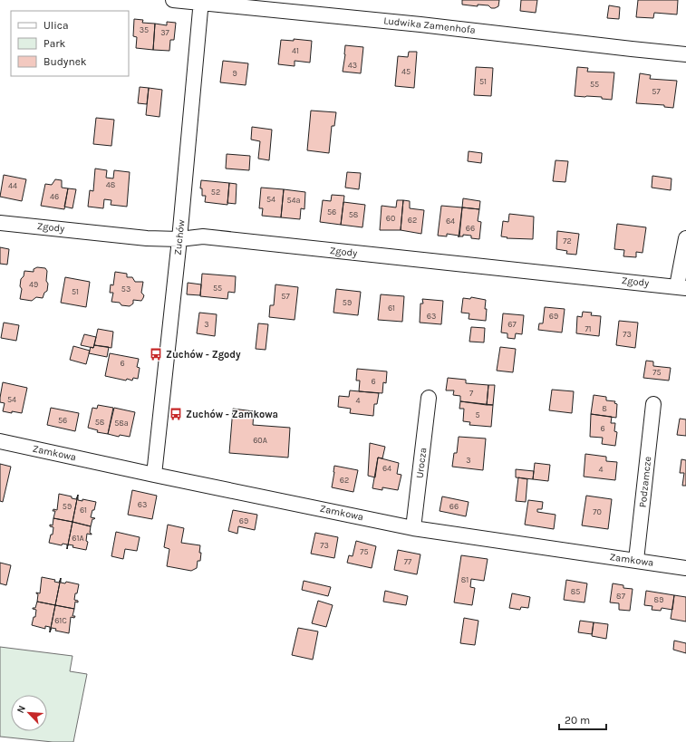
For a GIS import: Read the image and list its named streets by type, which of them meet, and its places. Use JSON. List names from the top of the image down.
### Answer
{
  "streets": {
    "street": [
      "Ludwika Zamenhofa",
      "Zgody",
      "Zuchów",
      "Zamkowa",
      "Urocza",
      "Podzamcze"
    ]
  },
  "crossings": [
    ["Ludwika Zamenhofa", "Zuchów"],
    ["Zgody", "Zuchów"],
    ["Zuchów", "Zamkowa"],
    ["Zamkowa", "Urocza"],
    ["Zamkowa", "Podzamcze"]
  ],
  "places": {
    "bus stop": ["Zuchów - Zgody", "Zuchów - Zamkowa"]
  },
  "house_numbers": [
    "35",
    "37",
    "41",
    "43",
    "45",
    "9",
    "51",
    "55",
    "57",
    "48",
    "44",
    "52",
    "46",
    "54",
    "54a",
    "56",
    "58",
    "60",
    "62",
    "64",
    "66",
    "72",
    "49",
    "55",
    "53",
    "51",
    "57",
    "59",
    "61",
    "63",
    "69",
    "3",
    "67",
    "71",
    "73",
    "6",
    "75",
    "6",
    "7",
    "54",
    "4",
    "8",
    "5",
    "56",
    "58",
    "58a",
    "6",
    "60A",
    "3",
    "64",
    "4",
    "62",
    "63",
    "59",
    "66",
    "61",
    "70",
    "69",
    "61A",
    "73",
    "75",
    "77",
    "81",
    "85",
    "87",
    "89",
    "61C"
  ],
  "legend": ["Ulica", "Park", "Budynek"],
  "scale_bar": "20 m",
  "north": "top left"
}
